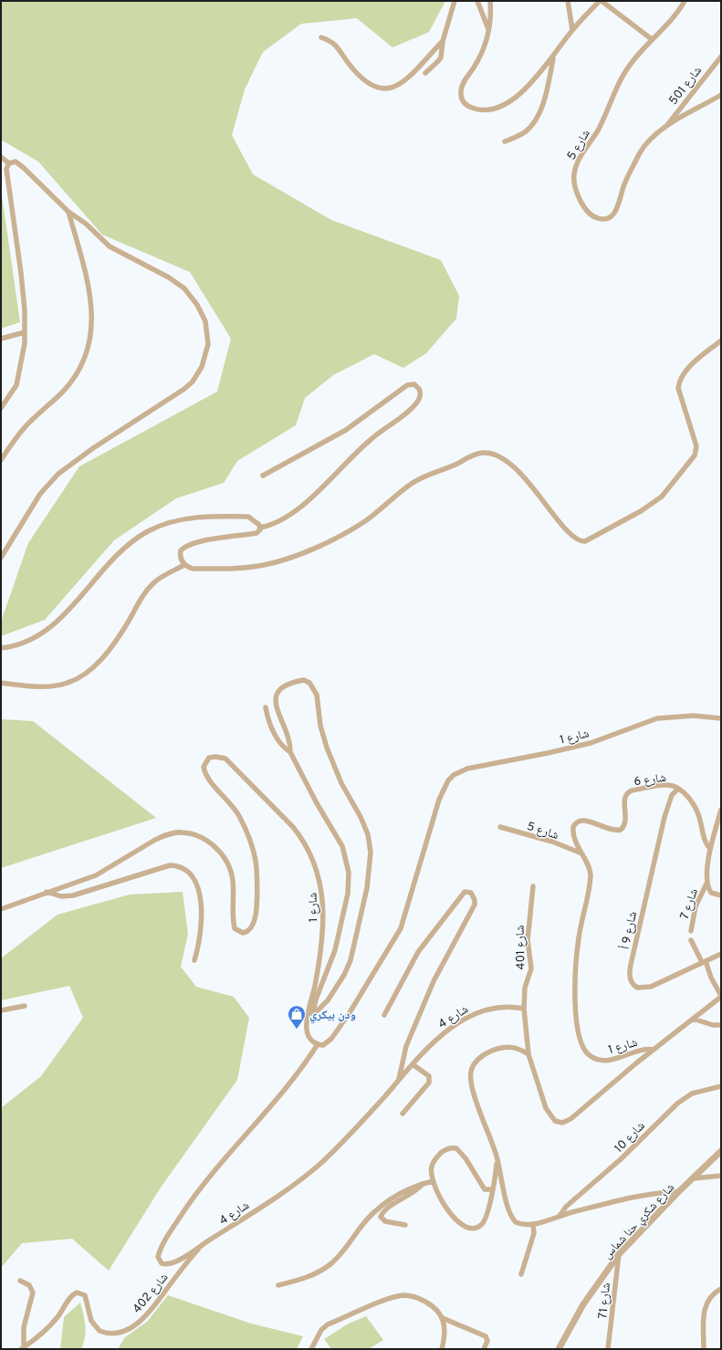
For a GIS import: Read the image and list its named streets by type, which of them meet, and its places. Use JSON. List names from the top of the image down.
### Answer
{
  "streets": {
    "street": [
      "شارع 501",
      "شارع 5",
      "شارع 1",
      "شارع 6",
      "شارع 7",
      "شارع 9 أ",
      "شارع 401",
      "شارع 4",
      "شارع 10",
      "شارع شكري حنا شماس",
      "شارع 402",
      "شارع 71"
    ]
  },
  "crossings": [
    ["شارع 501", "شارع 5"],
    ["شارع 5", "شارع 1"],
    ["شارع 5", "شارع 6"],
    ["شارع 1", "شارع 6"],
    ["شارع 1", "شارع 401"],
    ["شارع 1", "شارع 4"],
    ["شارع 6", "شارع 7"],
    ["شارع 6", "شارع 9 أ"],
    ["شارع 401", "شارع 4"],
    ["شارع 4", "شارع 402"],
    ["شارع شكري حنا شماس", "شارع 71"]
  ],
  "places": {
    "shop": ["ودن بيكري"]
  }
}
